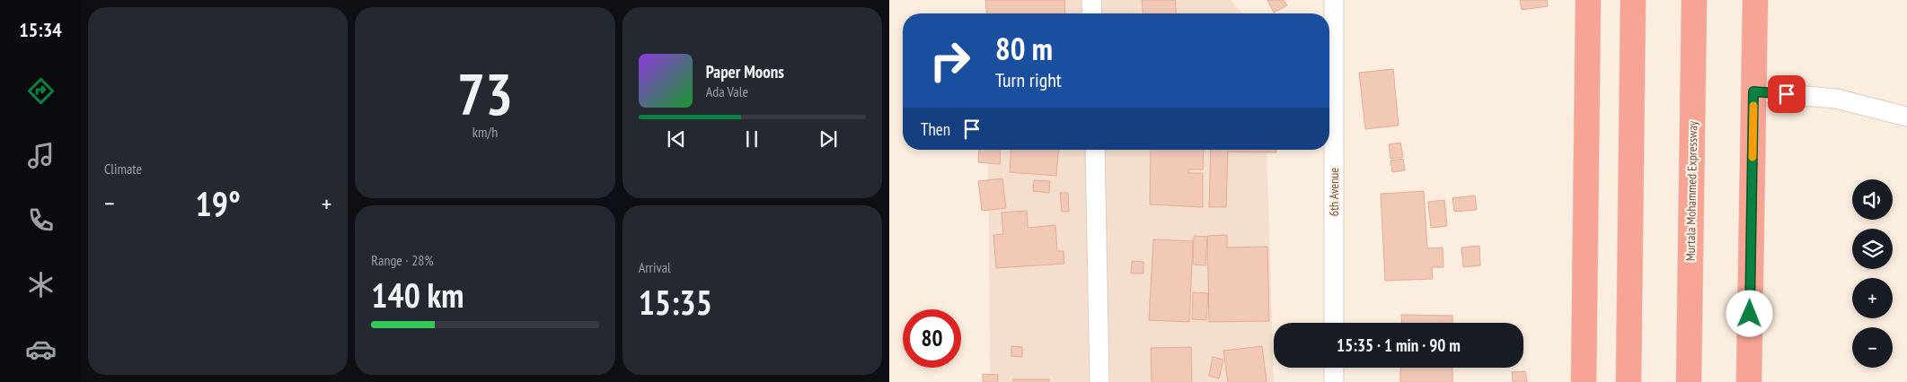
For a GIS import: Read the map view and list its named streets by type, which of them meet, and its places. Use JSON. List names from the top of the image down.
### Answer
{
  "streets": {
    "highway": ["Murtala Mohammed Expressway"],
    "street": ["6th Avenue"]
  },
  "page": {
    "tabs": "15:34",
    "tile": [
      "Climate",
      ["73", "km/h"],
      ["Range · 28%", "140 km"],
      ["Arrival", "15:35"]
    ],
    "turn": ["80 m", "Turn right"],
    "song": ["Paper Moons", "Ada Vale"],
    "then": "Then",
    "map_buttons": ["+", "−"],
    "heat": ["−", "19°", "+"],
    "limit": "80",
    "trip": "15:35 · 1 min · 90 m"
  }
}
